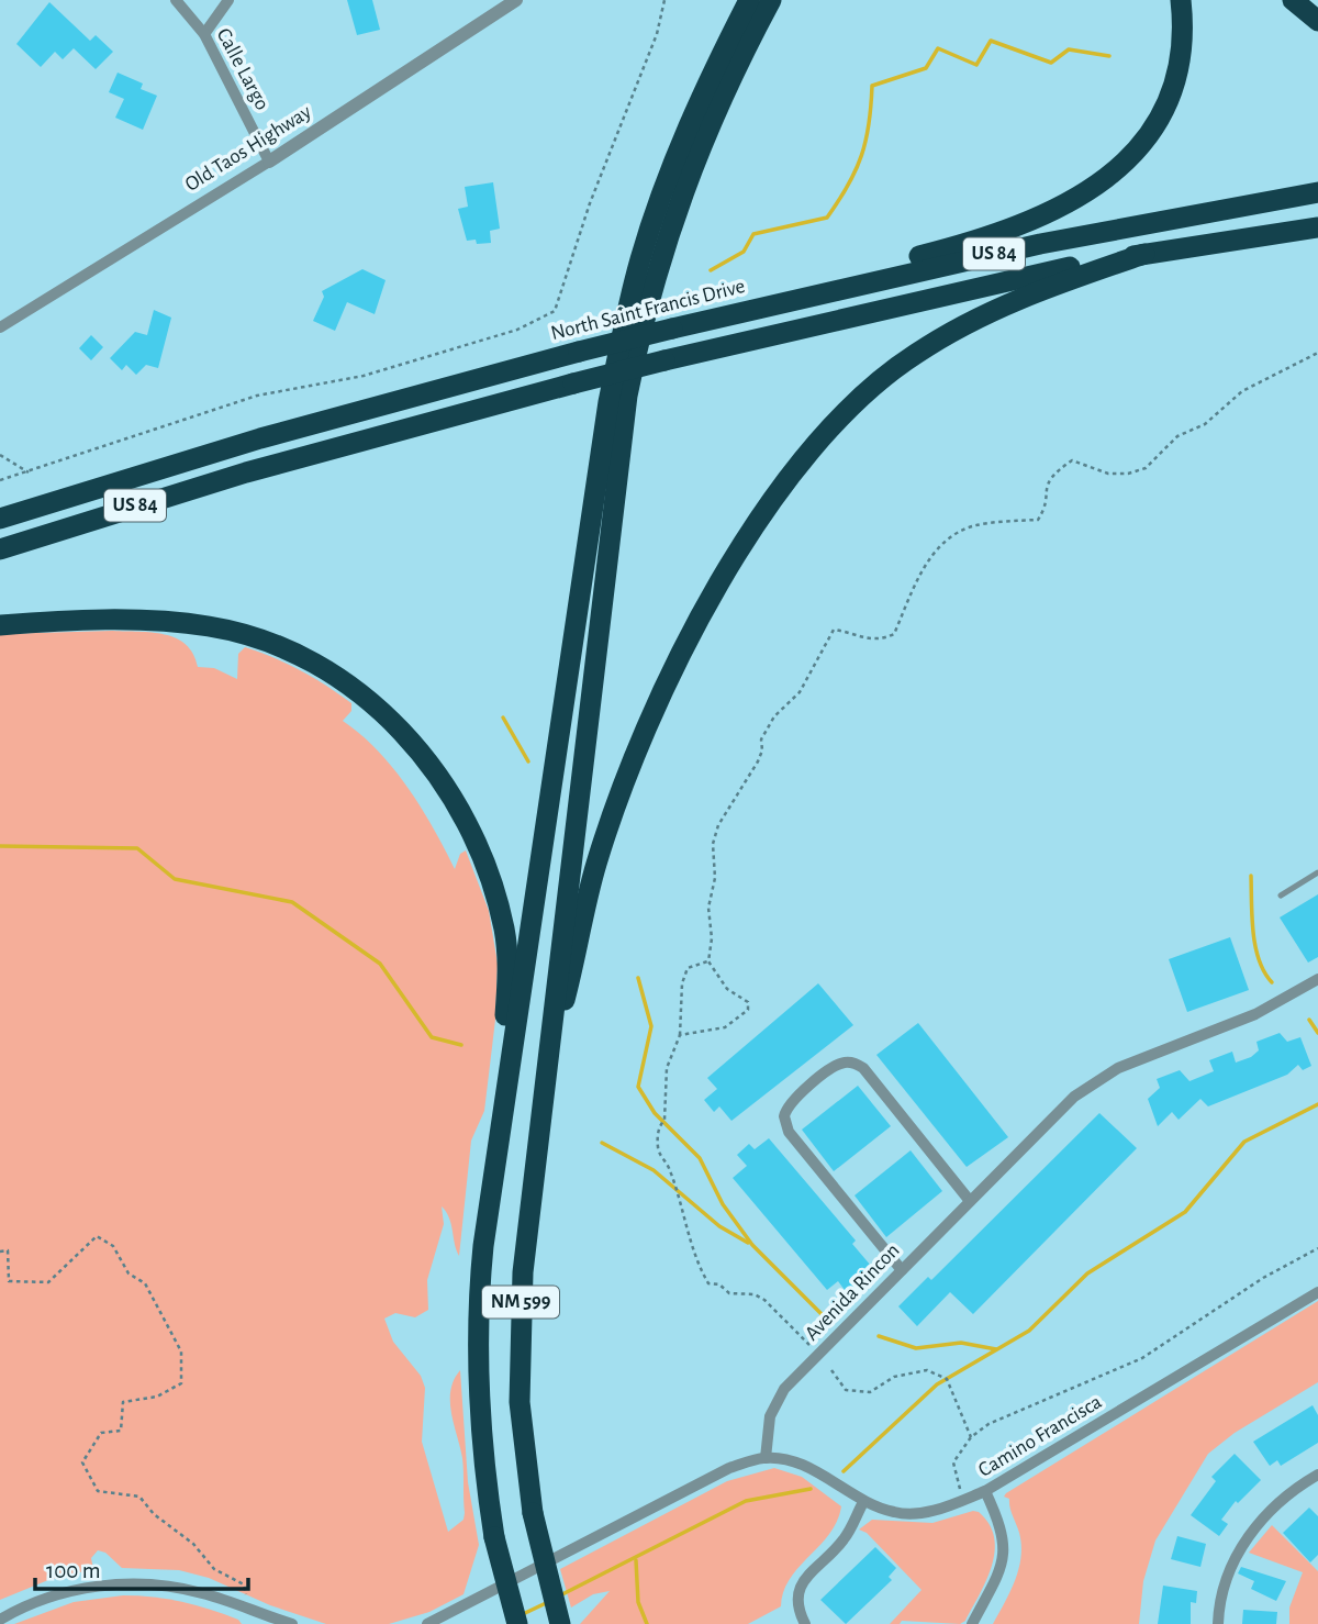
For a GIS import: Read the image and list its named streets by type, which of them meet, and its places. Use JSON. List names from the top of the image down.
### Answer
{
  "streets": {
    "highway": ["US 84", "North Saint Francis Drive", "NM 599"],
    "street": [
      "Calle Largo",
      "Old Taos Highway",
      "Avenida Rincon",
      "Camino Francisca"
    ]
  },
  "crossings": [
    ["Calle Largo", "Old Taos Highway"],
    ["Avenida Rincon", "Camino Francisca"]
  ],
  "scale_bar": "100 m"
}
